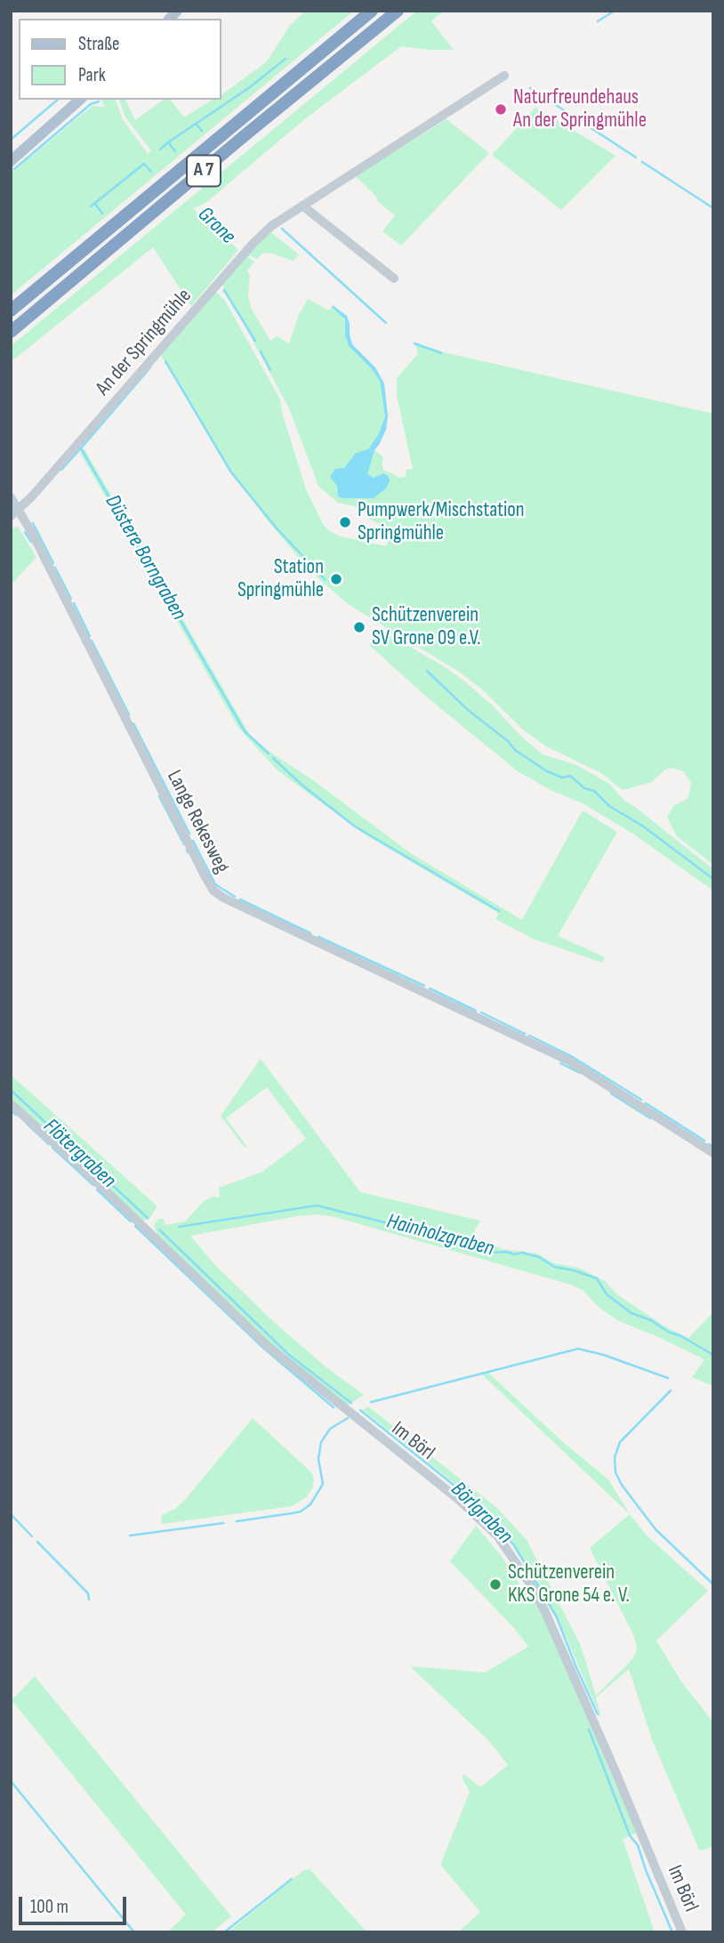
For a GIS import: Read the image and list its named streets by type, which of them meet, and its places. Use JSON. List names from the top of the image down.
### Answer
{
  "streets": {
    "highway": ["A 7"],
    "street": ["An der Springmühle", "Lange Rekesweg", "Im Börl"]
  },
  "crossings": [
    ["An der Springmühle", "Lange Rekesweg"]
  ],
  "water": [
    "Grone",
    "Düstere Borngraben",
    "Flötergraben",
    "Hainholzgraben",
    "Börlgraben"
  ],
  "places": [
    "Naturfreundehaus An der Springmühle",
    "Pumpwerk/Mischstation Springmühle",
    "Station Springmühle",
    "Schützenverein SV Grone 09 e.V.",
    "Schützenverein KKS Grone 54 e. V."
  ],
  "legend": ["Straße", "Park"],
  "scale_bar": "100 m"
}
